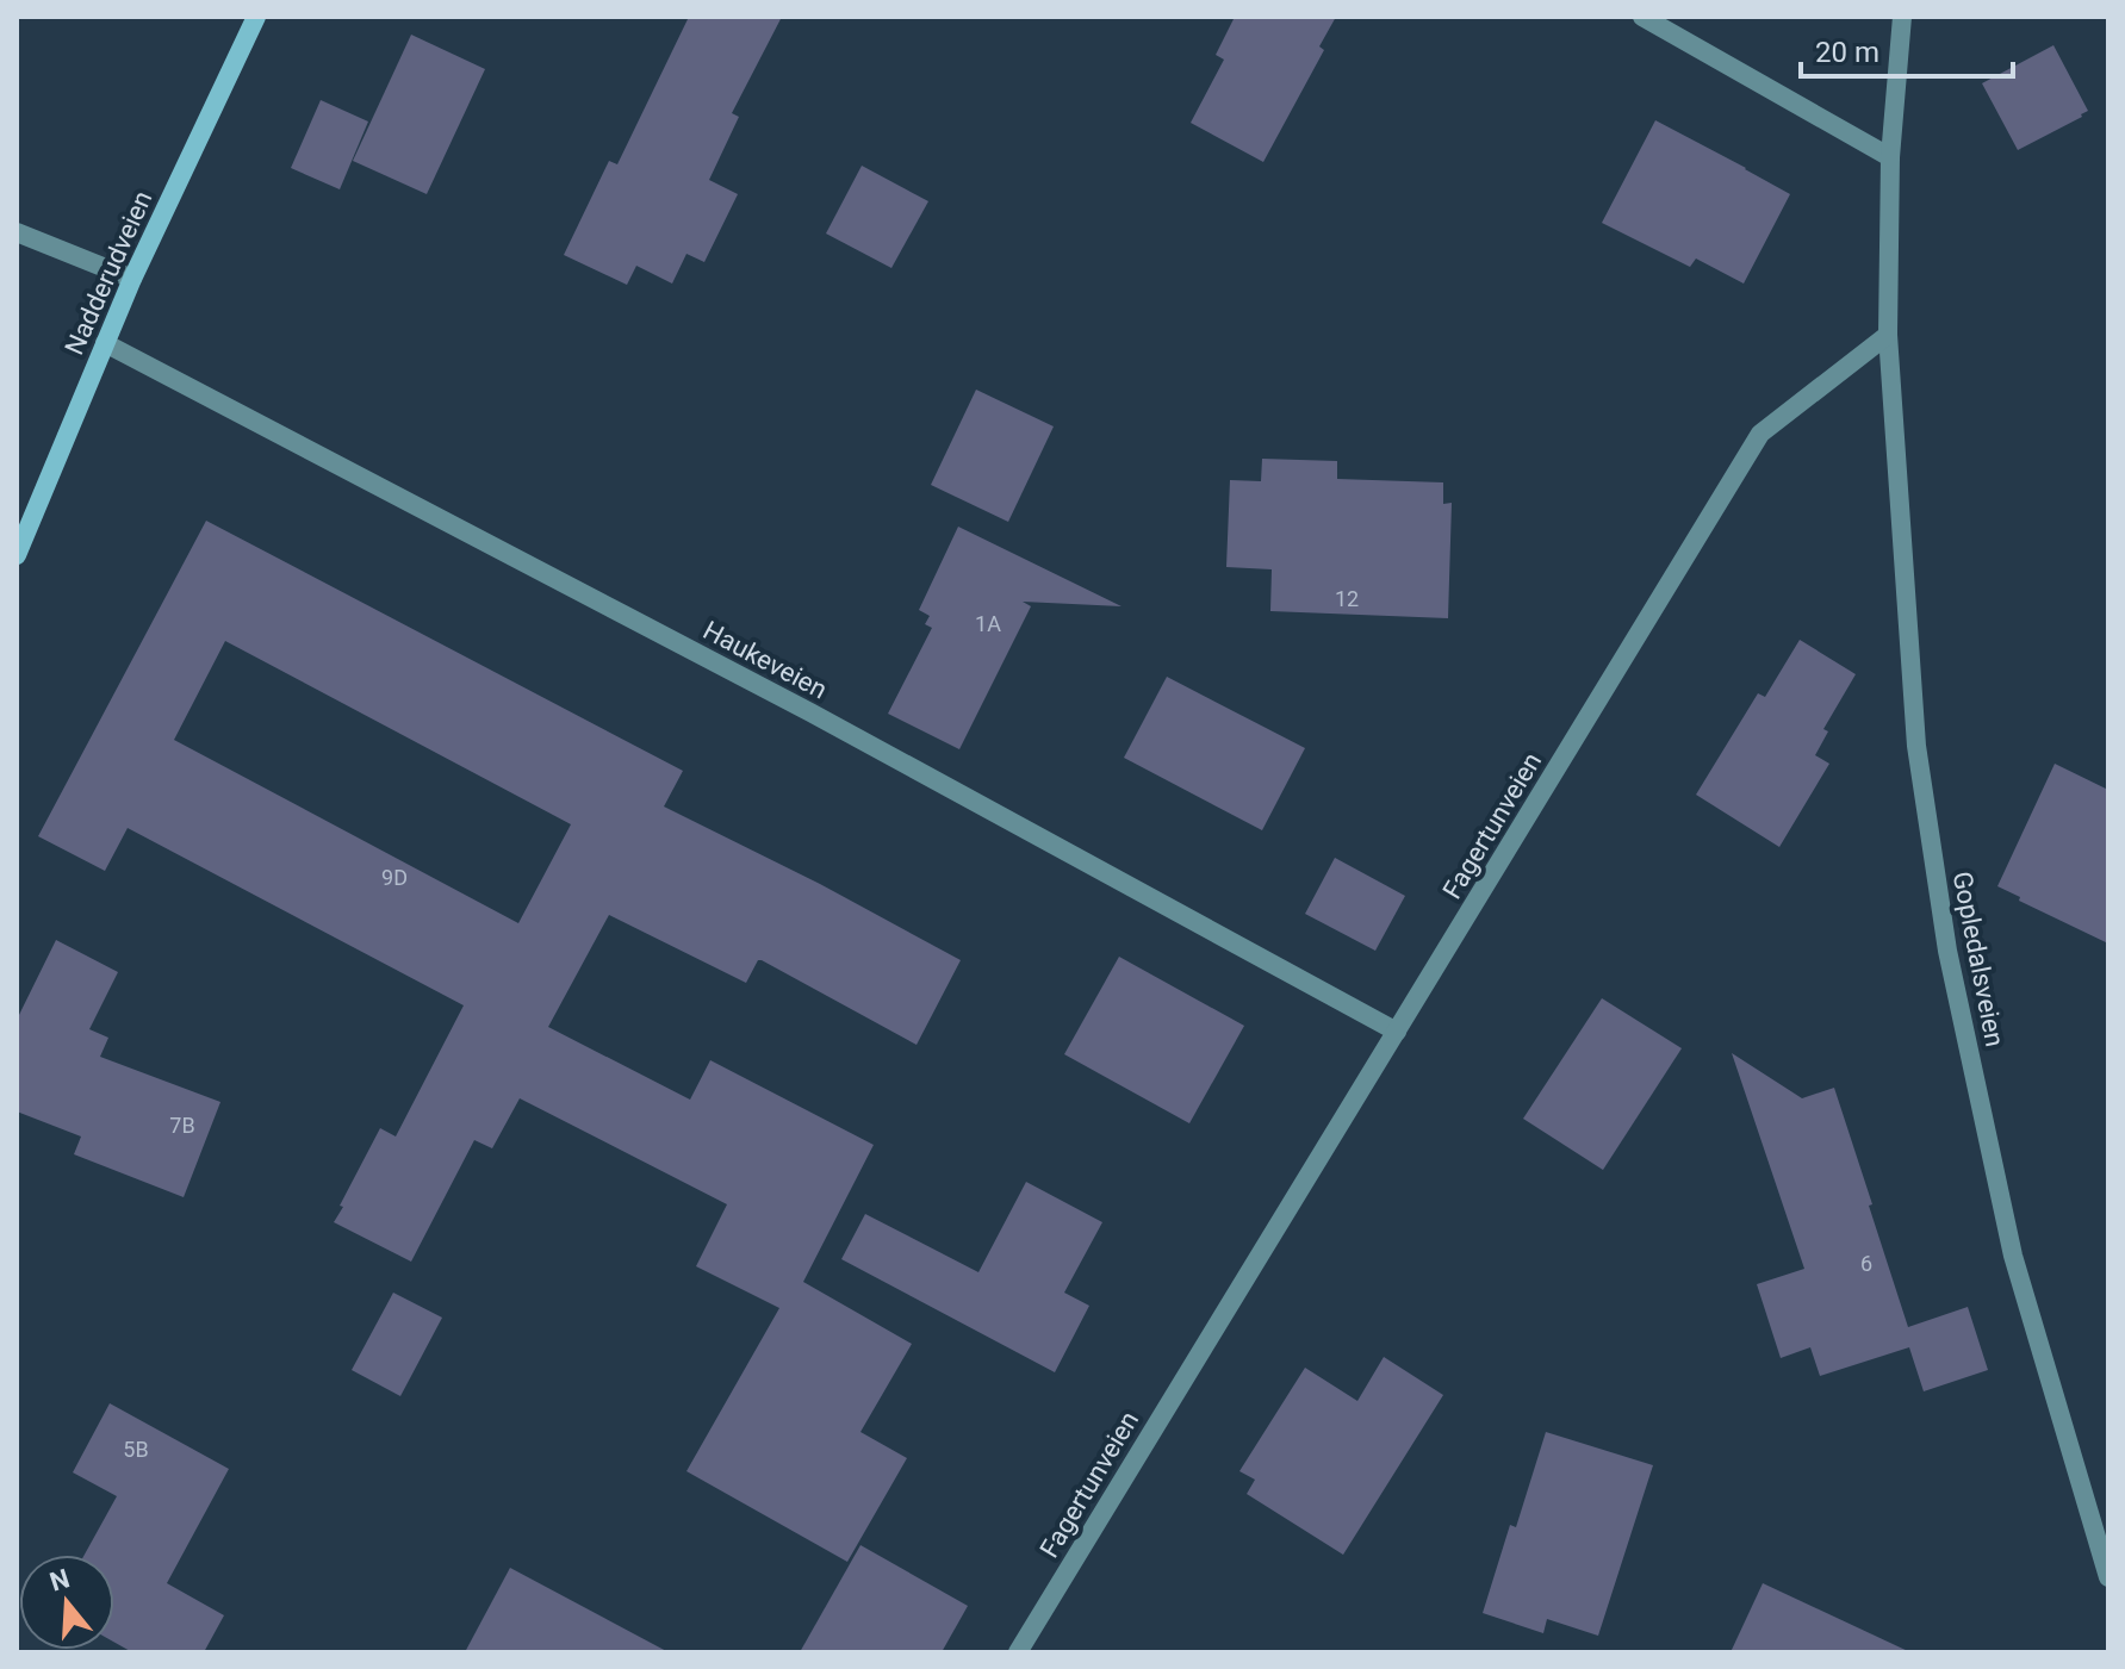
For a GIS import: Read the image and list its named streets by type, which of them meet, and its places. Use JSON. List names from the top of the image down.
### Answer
{
  "streets": {
    "main road": ["Nadderudveien"],
    "street": ["Haukeveien", "Fagertunveien", "Gopledalsveien"]
  },
  "crossings": [
    ["Nadderudveien", "Haukeveien"],
    ["Haukeveien", "Fagertunveien"],
    ["Fagertunveien", "Gopledalsveien"]
  ],
  "house_numbers": [
    "12",
    "1A",
    "9D",
    "7B",
    "6",
    "5B"
  ],
  "scale_bar": "20 m",
  "north": "top"
}
